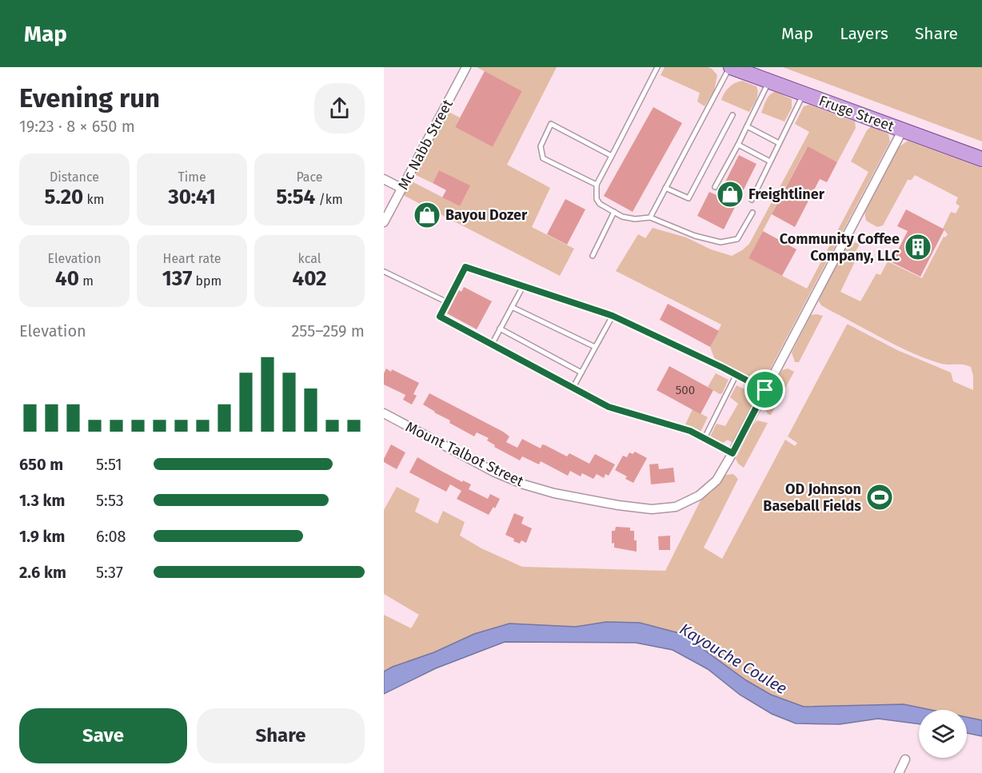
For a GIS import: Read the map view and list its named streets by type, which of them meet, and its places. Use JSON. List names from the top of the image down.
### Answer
{
  "streets": {
    "main road": ["Fruge Street"],
    "street": ["Mc Nabb Street", "Mount Talbot Street"]
  },
  "crossings": [
    ["Fruge Street", "Mount Talbot Street"]
  ],
  "water": ["Kayouche Coulee"],
  "places": {
    "shop": ["Freightliner", "Bayou Dozer"],
    "building": ["Community Coffee Company, LLC"],
    "sports": ["OD Johnson Baseball Fields"]
  },
  "house_numbers": ["500"],
  "page": {
    "header": "Map",
    "nav": ["Map", "Layers", "Share"],
    "heading": ["Evening run", "19:23 · 8 × 650 m"],
    "stats": [
      ["Distance", "5.20 km"],
      ["Time", "30:41"],
      ["Pace", "5:54 /km"],
      ["Elevation", "40 m"],
      ["Heart rate", "137 bpm"],
      ["kcal", "402"]
    ],
    "chart": ["Elevation", "255–259 m"],
    "list": [
      {
        "name": "650 m",
        "note": "5:51"
      },
      {
        "name": "1.3 km",
        "note": "5:53"
      },
      {
        "name": "1.9 km",
        "note": "6:08"
      },
      {
        "name": "2.6 km",
        "note": "5:37"
      }
    ],
    "buttons": ["Save", "Share"]
  }
}
